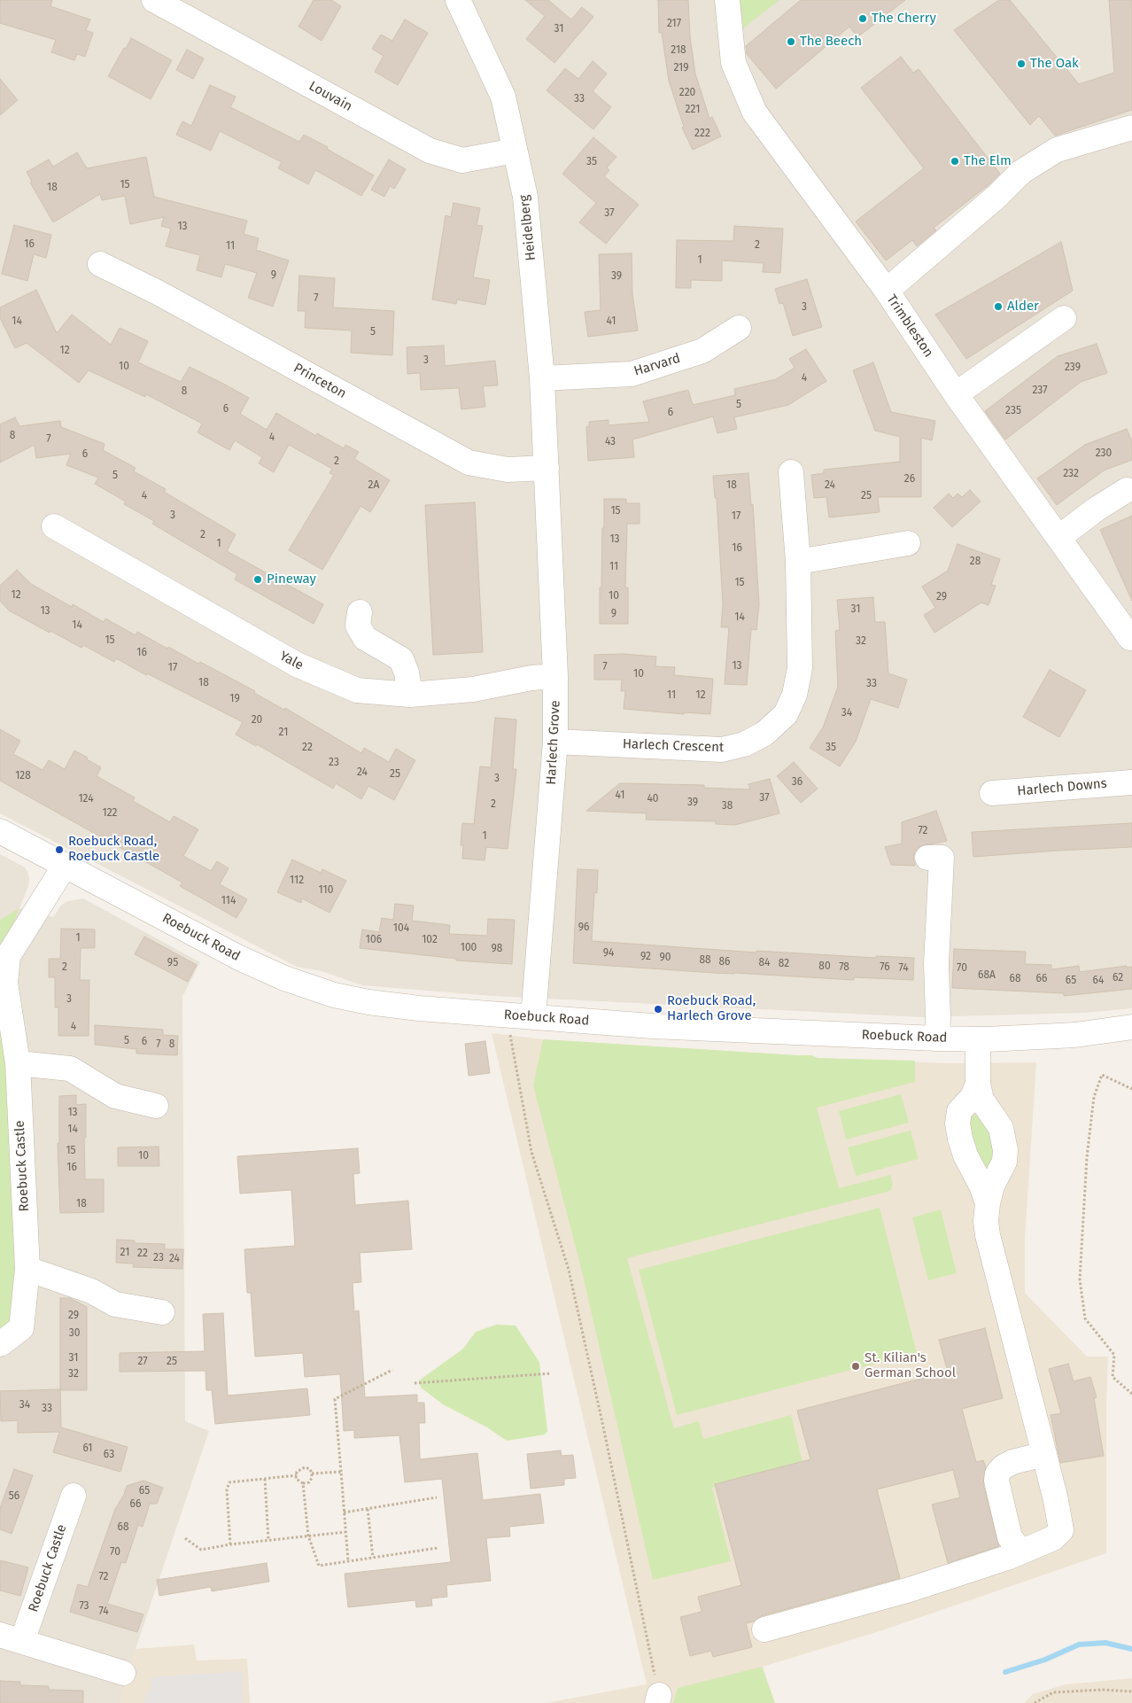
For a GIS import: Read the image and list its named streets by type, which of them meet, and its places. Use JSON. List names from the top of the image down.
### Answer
{
  "streets": {
    "street": [
      "Louvain",
      "Heidelberg",
      "Trimbleston",
      "Harvard",
      "Princeton",
      "Yale",
      "Harlech Grove",
      "Harlech Crescent",
      "Harlech Downs",
      "Roebuck Road",
      "Roebuck Castle"
    ]
  },
  "crossings": [
    ["Louvain", "Heidelberg"],
    ["Heidelberg", "Harvard"],
    ["Heidelberg", "Princeton"],
    ["Heidelberg", "Harlech Grove"],
    ["Princeton", "Harlech Grove"],
    ["Yale", "Harlech Grove"],
    ["Harlech Grove", "Harlech Crescent"],
    ["Harlech Grove", "Roebuck Road"],
    ["Roebuck Road", "Roebuck Castle"]
  ],
  "places": [
    "The Cherry",
    "The Beech",
    "The Oak",
    "The Elm",
    "Alder",
    "Pineway",
    "Roebuck Road, Roebuck Castle",
    "Roebuck Road, Harlech Grove",
    "St. Kilian's German School"
  ],
  "house_numbers": [
    "217",
    "31",
    "218",
    "219",
    "220",
    "33",
    "221",
    "222",
    "35",
    "15",
    "18",
    "37",
    "13",
    "16",
    "2",
    "11",
    "1",
    "9",
    "39",
    "7",
    "3",
    "14",
    "41",
    "5",
    "12",
    "3",
    "10",
    "239",
    "4",
    "237",
    "8",
    "5",
    "6",
    "235",
    "6",
    "8",
    "4",
    "7",
    "43",
    "230",
    "6",
    "2",
    "232",
    "5",
    "26",
    "2A",
    "18",
    "24",
    "4",
    "25",
    "15",
    "3",
    "17",
    "2",
    "13",
    "1",
    "16",
    "28",
    "11",
    "15",
    "12",
    "10",
    "29",
    "31",
    "13",
    "9",
    "14",
    "14",
    "15",
    "32",
    "16",
    "13",
    "7",
    "17",
    "10",
    "18",
    "33",
    "11",
    "12",
    "19",
    "34",
    "20",
    "21",
    "22",
    "35",
    "23",
    "24",
    "25",
    "128",
    "3",
    "36",
    "41",
    "37",
    "124",
    "40",
    "39",
    "2",
    "38",
    "122",
    "72",
    "1",
    "112",
    "110",
    "114",
    "96",
    "104",
    "1",
    "106",
    "102",
    "100",
    "98",
    "94",
    "92",
    "90",
    "88",
    "86",
    "95",
    "84",
    "82",
    "80",
    "2",
    "78",
    "76",
    "74",
    "70",
    "68A",
    "62",
    "68",
    "66",
    "65",
    "64",
    "3",
    "4",
    "5",
    "6",
    "7",
    "8",
    "13",
    "14",
    "15",
    "10",
    "16",
    "18",
    "21",
    "22",
    "23",
    "24",
    "29",
    "30",
    "31",
    "27",
    "25",
    "32",
    "34",
    "33",
    "61",
    "63",
    "65",
    "56",
    "66",
    "68",
    "70",
    "72",
    "73",
    "74"
  ]
}
